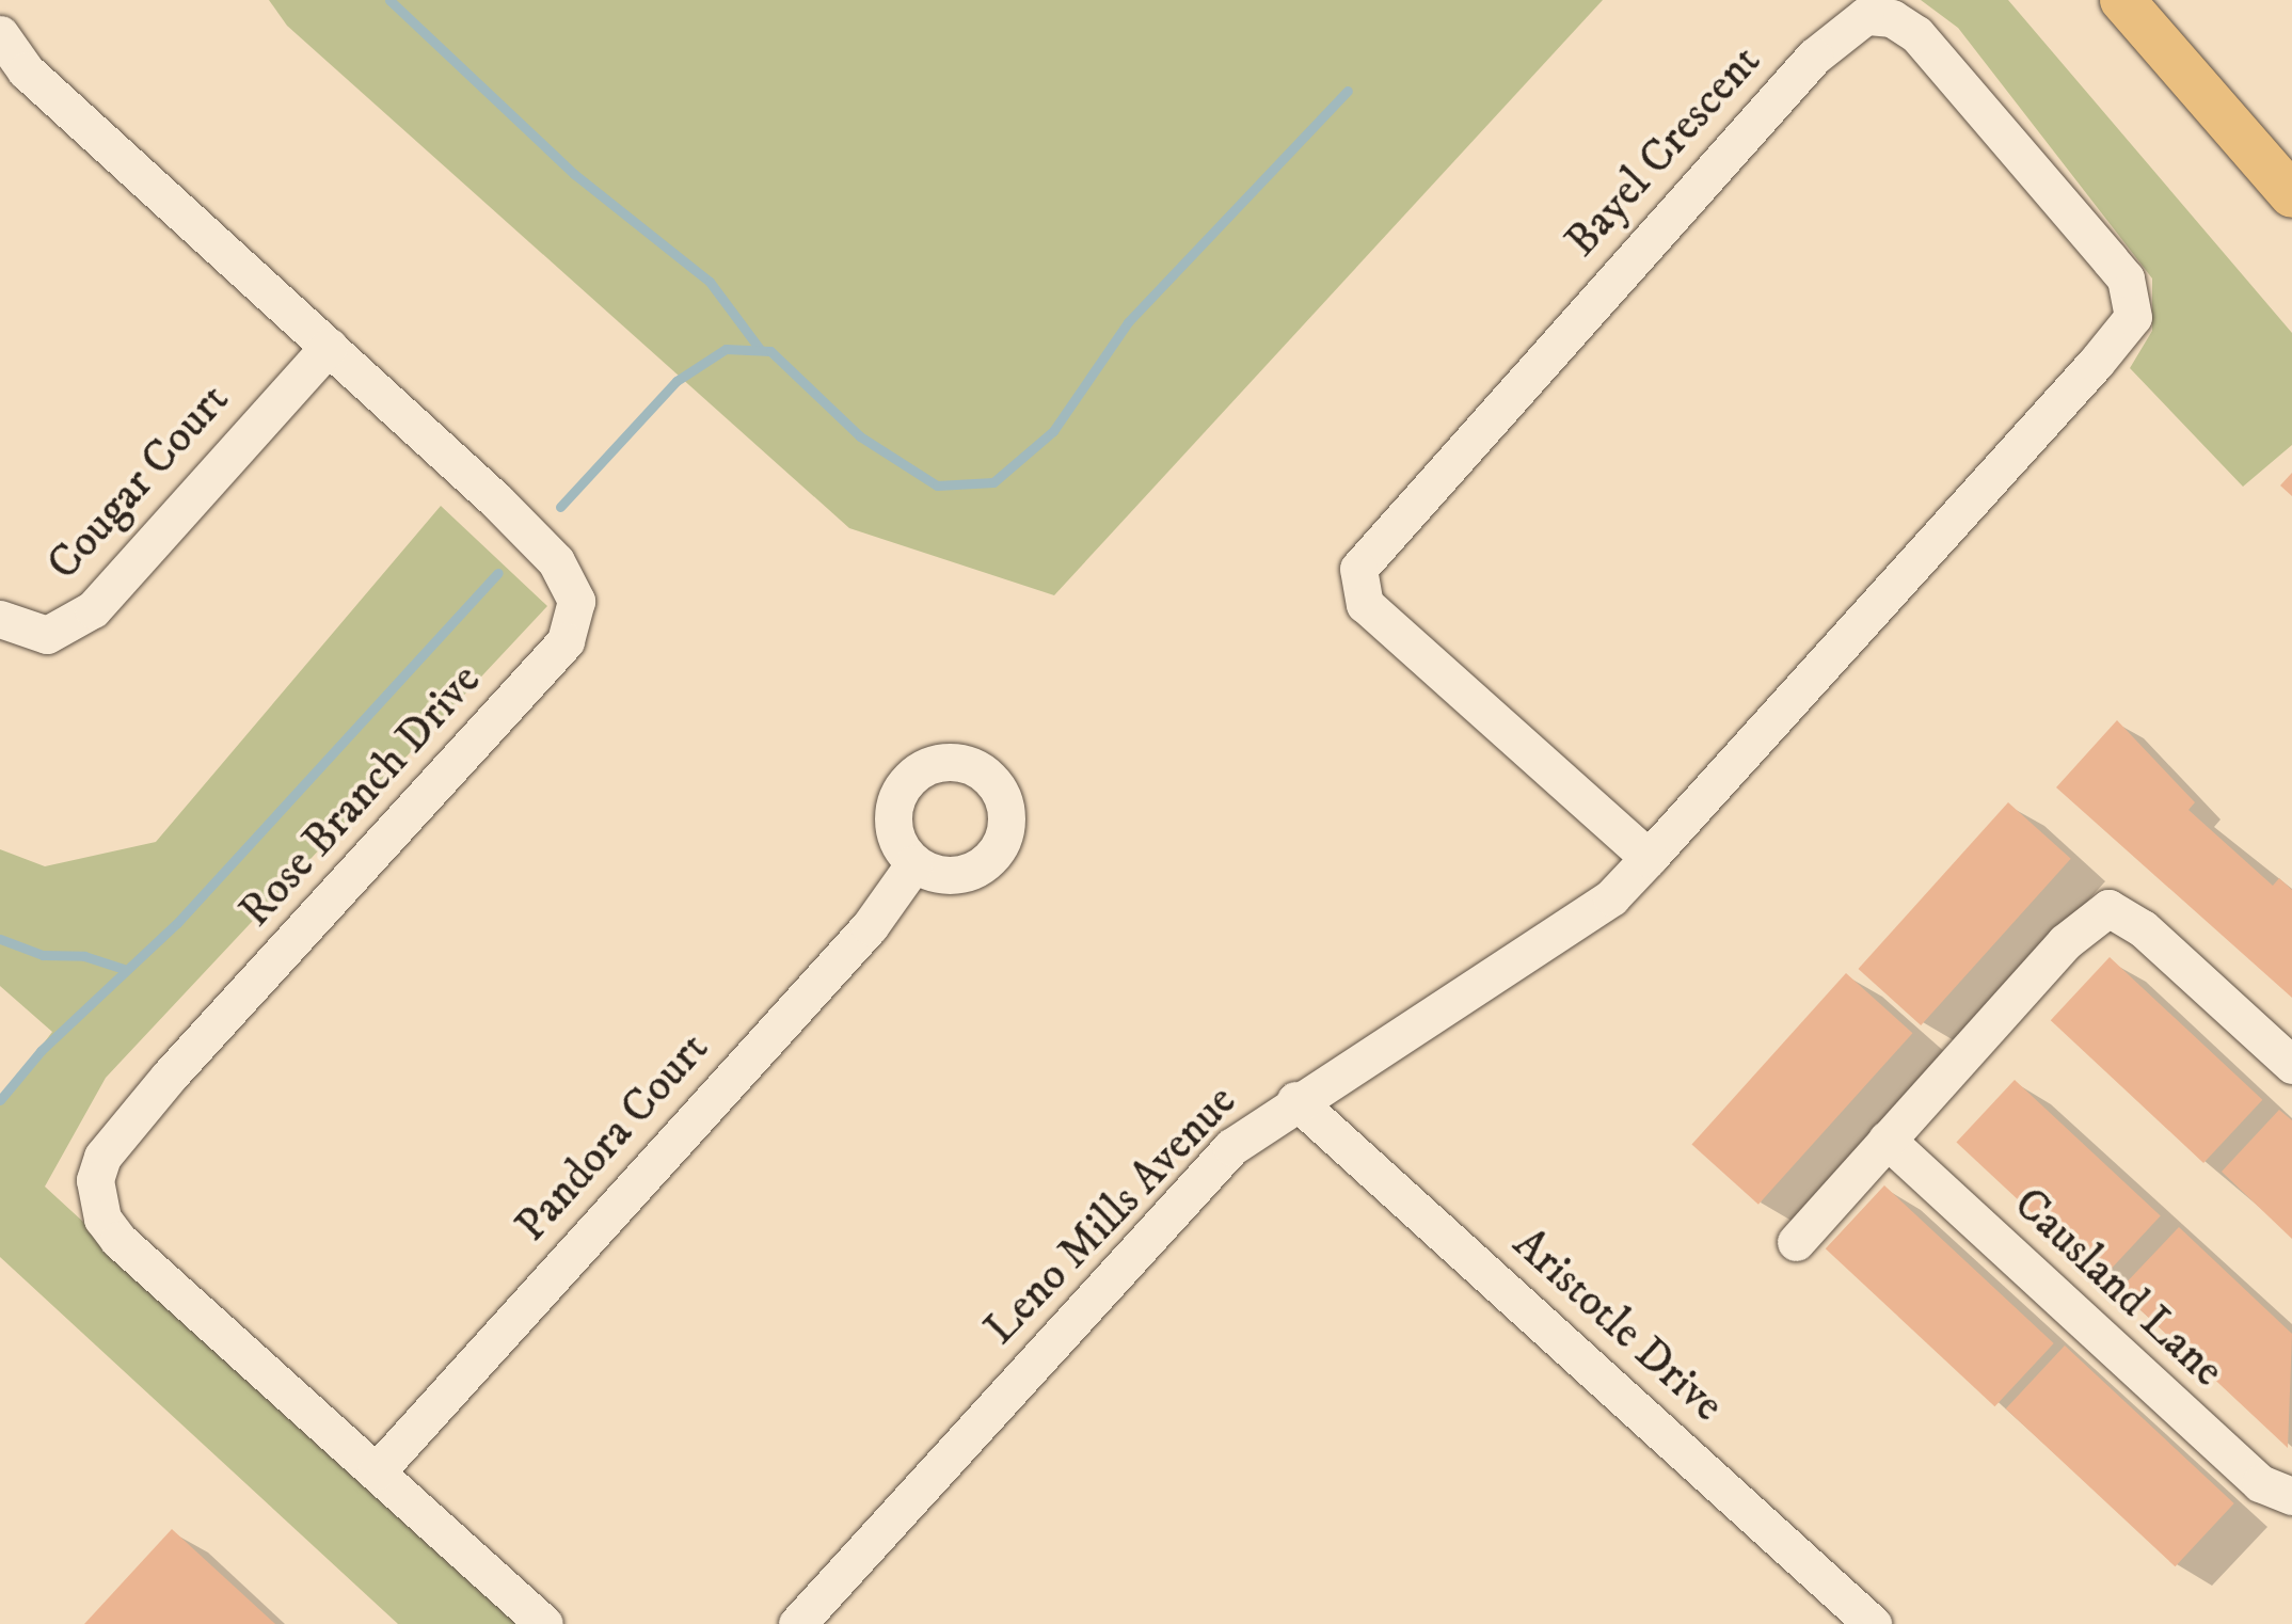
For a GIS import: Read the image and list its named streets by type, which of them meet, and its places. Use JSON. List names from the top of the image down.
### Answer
{
  "streets": {
    "street": [
      "Bayel Crescent",
      "Cougar Court",
      "Rose Branch Drive",
      "Pandora Court",
      "Leno Mills Avenue",
      "Causland Lane",
      "Aristotle Drive"
    ]
  },
  "crossings": [
    ["Bayel Crescent", "Leno Mills Avenue"],
    ["Cougar Court", "Rose Branch Drive"],
    ["Rose Branch Drive", "Pandora Court"],
    ["Leno Mills Avenue", "Aristotle Drive"]
  ]
}
